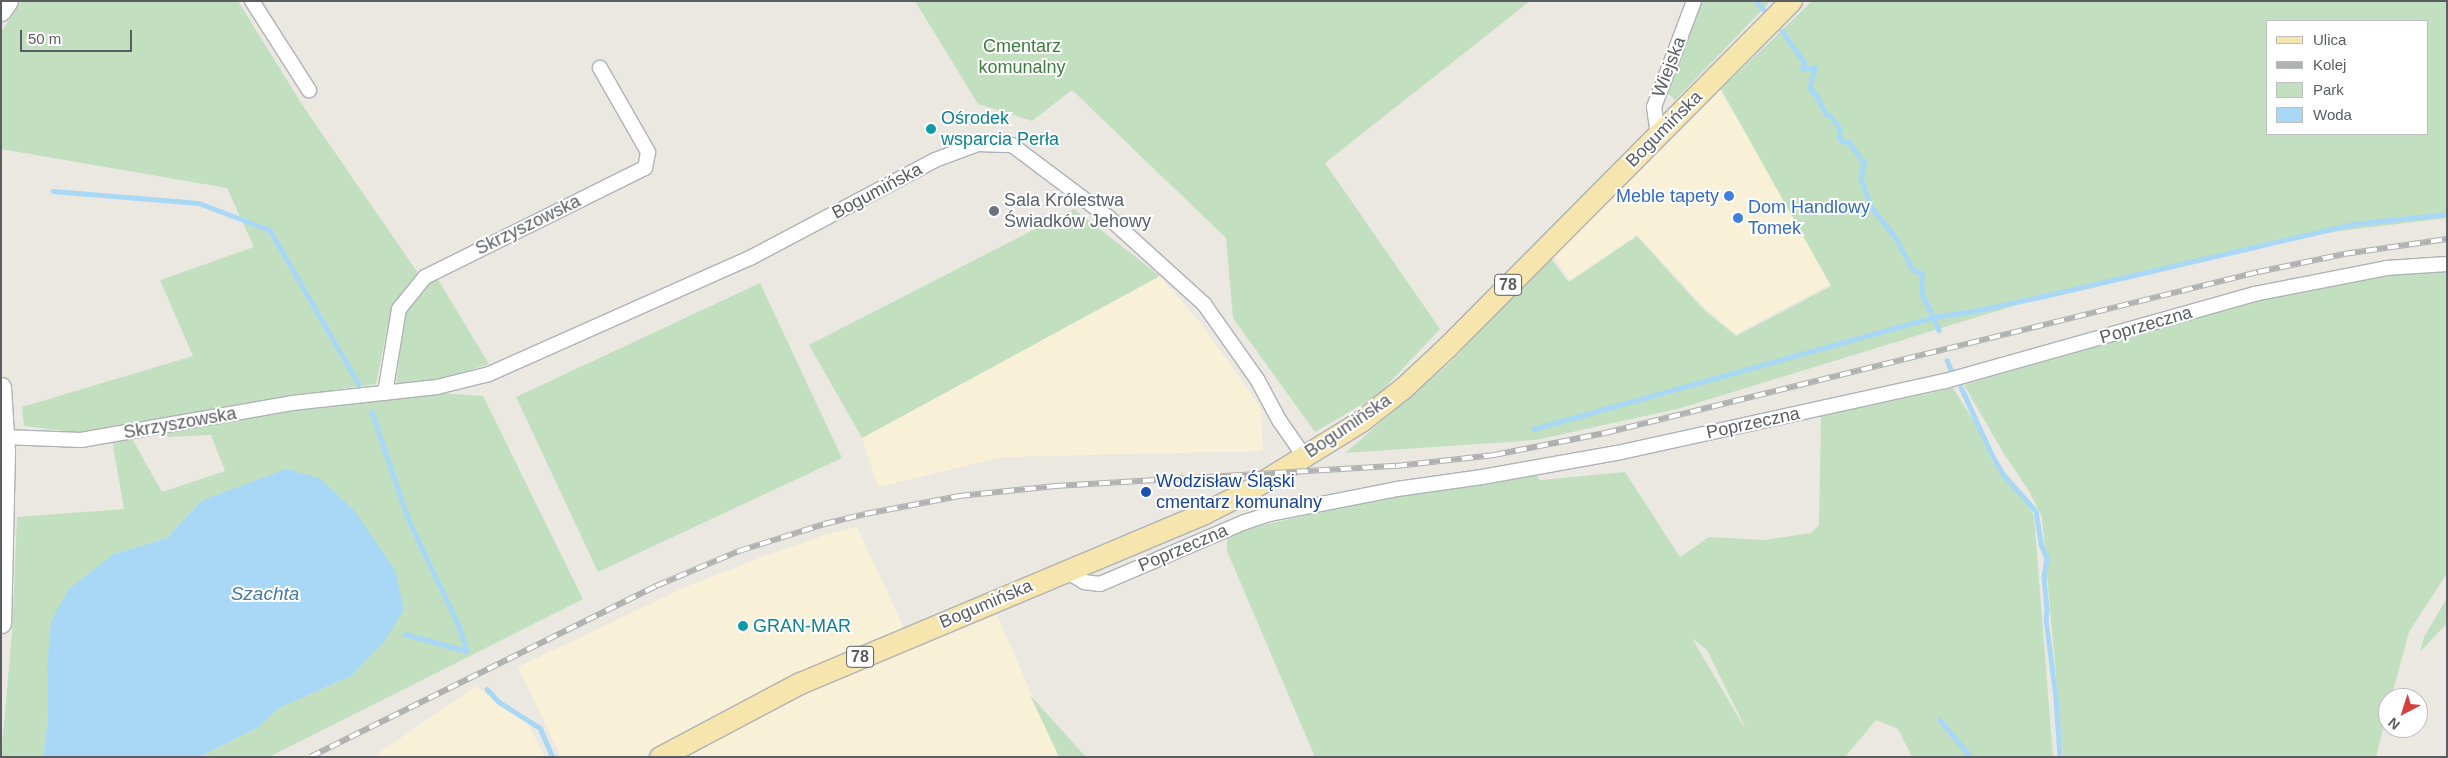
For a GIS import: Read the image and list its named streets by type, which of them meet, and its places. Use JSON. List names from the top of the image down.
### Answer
{
  "streets": {
    "main road": ["Bogumińska", "78"],
    "street": ["Wiejska", "Skrzyszowska", "Poprzeczna"]
  },
  "crossings": [
    ["Wiejska", "Bogumińska"],
    ["Bogumińska", "Skrzyszowska"],
    ["Bogumińska", "Poprzeczna"]
  ],
  "water": ["Szachta"],
  "parks": ["Cmentarz komunalny"],
  "places": [
    "Ośrodek wsparcia Perła",
    "Meble tapety",
    "Sala Królestwa Świadków Jehowy",
    "Dom Handlowy Tomek",
    "Wodzisław Śląski cmentarz komunalny",
    "GRAN-MAR"
  ],
  "legend": [
    "Ulica",
    "Kolej",
    "Park",
    "Woda"
  ],
  "scale_bar": "50 m",
  "north": "bottom left"
}
